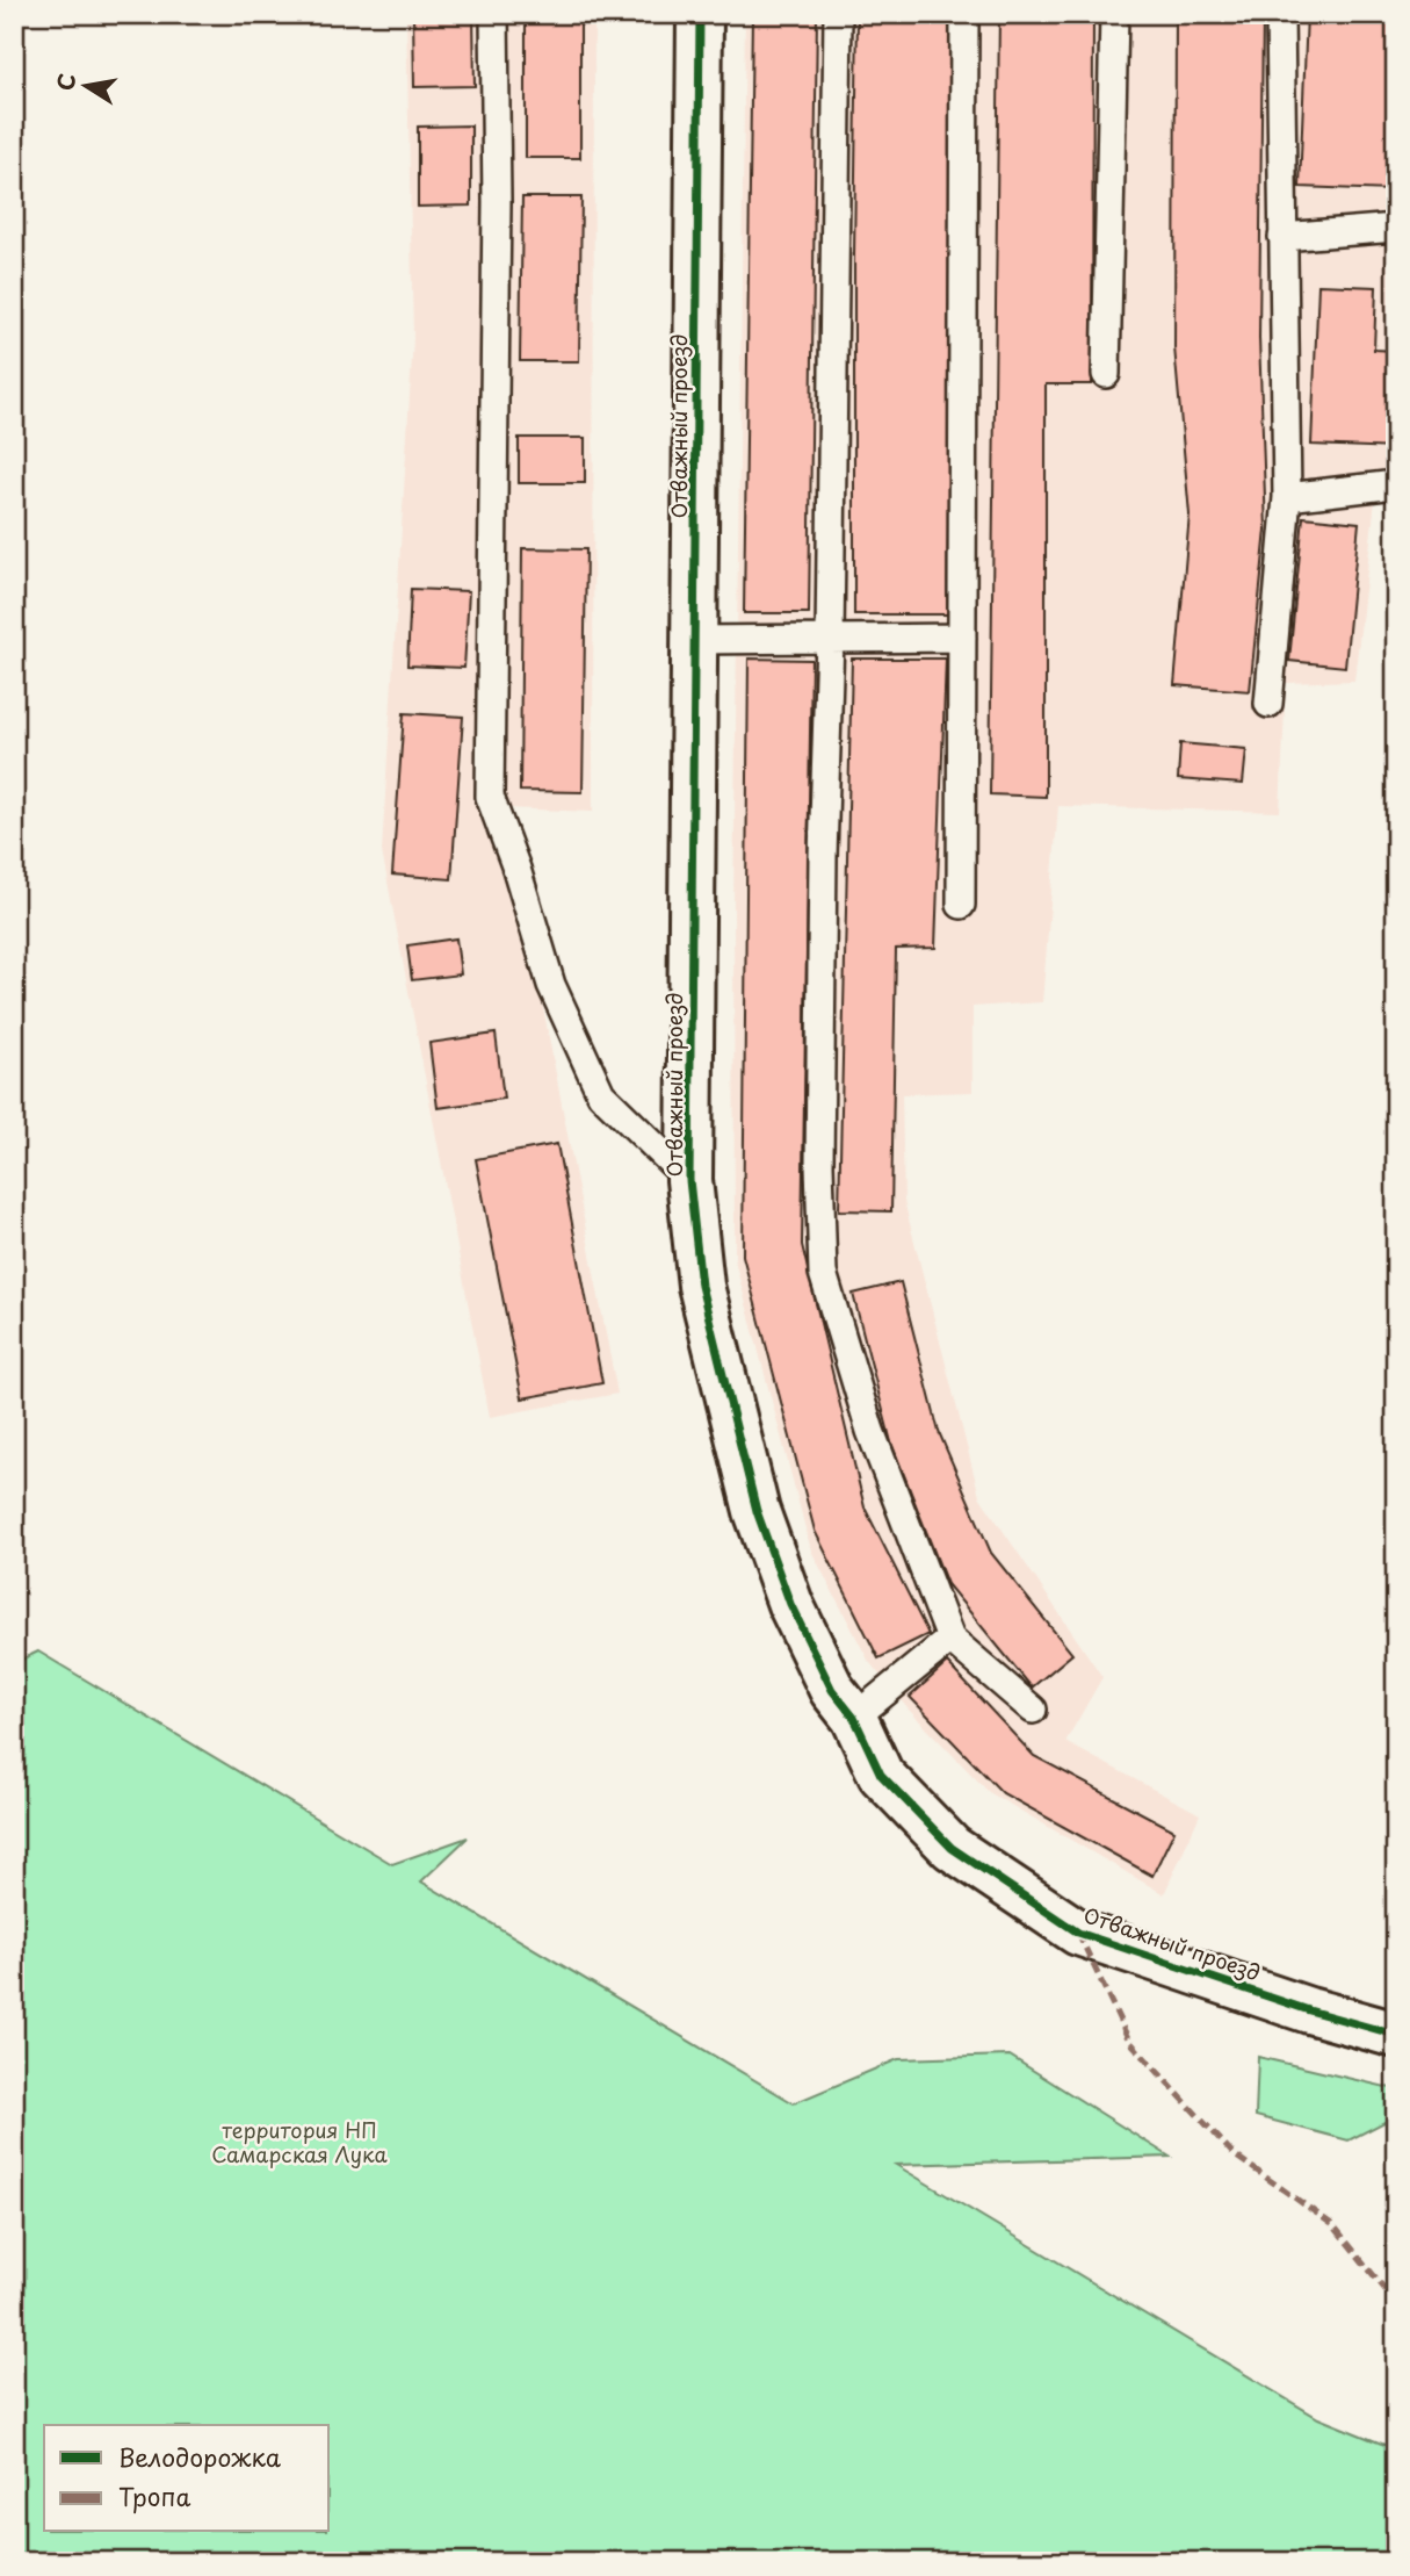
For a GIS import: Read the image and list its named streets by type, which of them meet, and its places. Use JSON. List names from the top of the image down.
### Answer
{
  "streets": {
    "street": ["Отважный проезд"]
  },
  "parks": ["территория НП Самарская Лука"],
  "legend": ["Велодорожка", "Тропа"],
  "north": "left"
}
